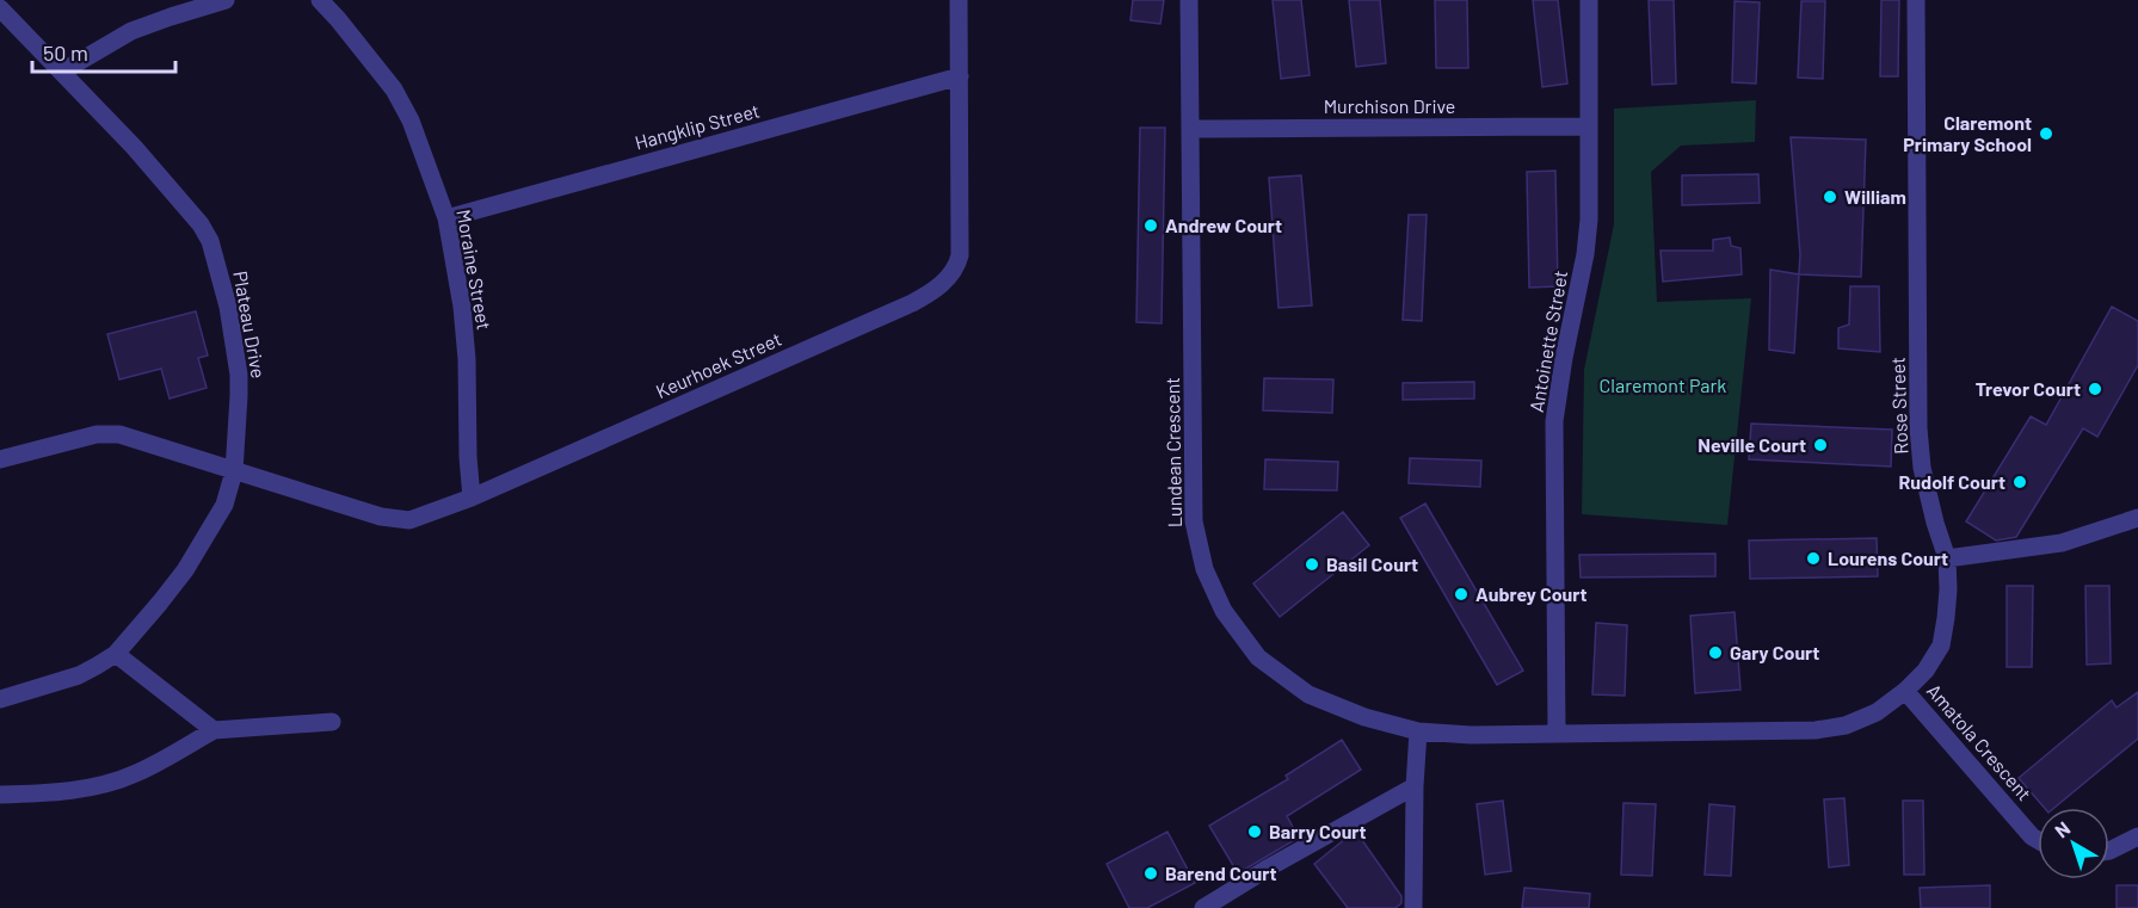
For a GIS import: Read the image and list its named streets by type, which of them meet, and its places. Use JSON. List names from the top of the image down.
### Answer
{
  "streets": {
    "street": [
      "Murchison Drive",
      "Hangklip Street",
      "Moraine Street",
      "Plateau Drive",
      "Antoinette Street",
      "Keurhoek Street",
      "Rose Street",
      "Lundean Crescent",
      "Amatola Crescent"
    ]
  },
  "crossings": [
    ["Murchison Drive", "Antoinette Street"],
    ["Murchison Drive", "Lundean Crescent"],
    ["Hangklip Street", "Moraine Street"],
    ["Hangklip Street", "Keurhoek Street"],
    ["Moraine Street", "Keurhoek Street"],
    ["Plateau Drive", "Keurhoek Street"],
    ["Antoinette Street", "Rose Street"],
    ["Antoinette Street", "Lundean Crescent"],
    ["Rose Street", "Lundean Crescent"],
    ["Rose Street", "Amatola Crescent"]
  ],
  "parks": ["Claremont Park"],
  "places": [
    "Claremont Primary School",
    "William",
    "Andrew Court",
    "Trevor Court",
    "Neville Court",
    "Rudolf Court",
    "Lourens Court",
    "Basil Court",
    "Aubrey Court",
    "Gary Court",
    "Barry Court",
    "Barend Court"
  ],
  "scale_bar": "50 m",
  "north": "top left"
}
